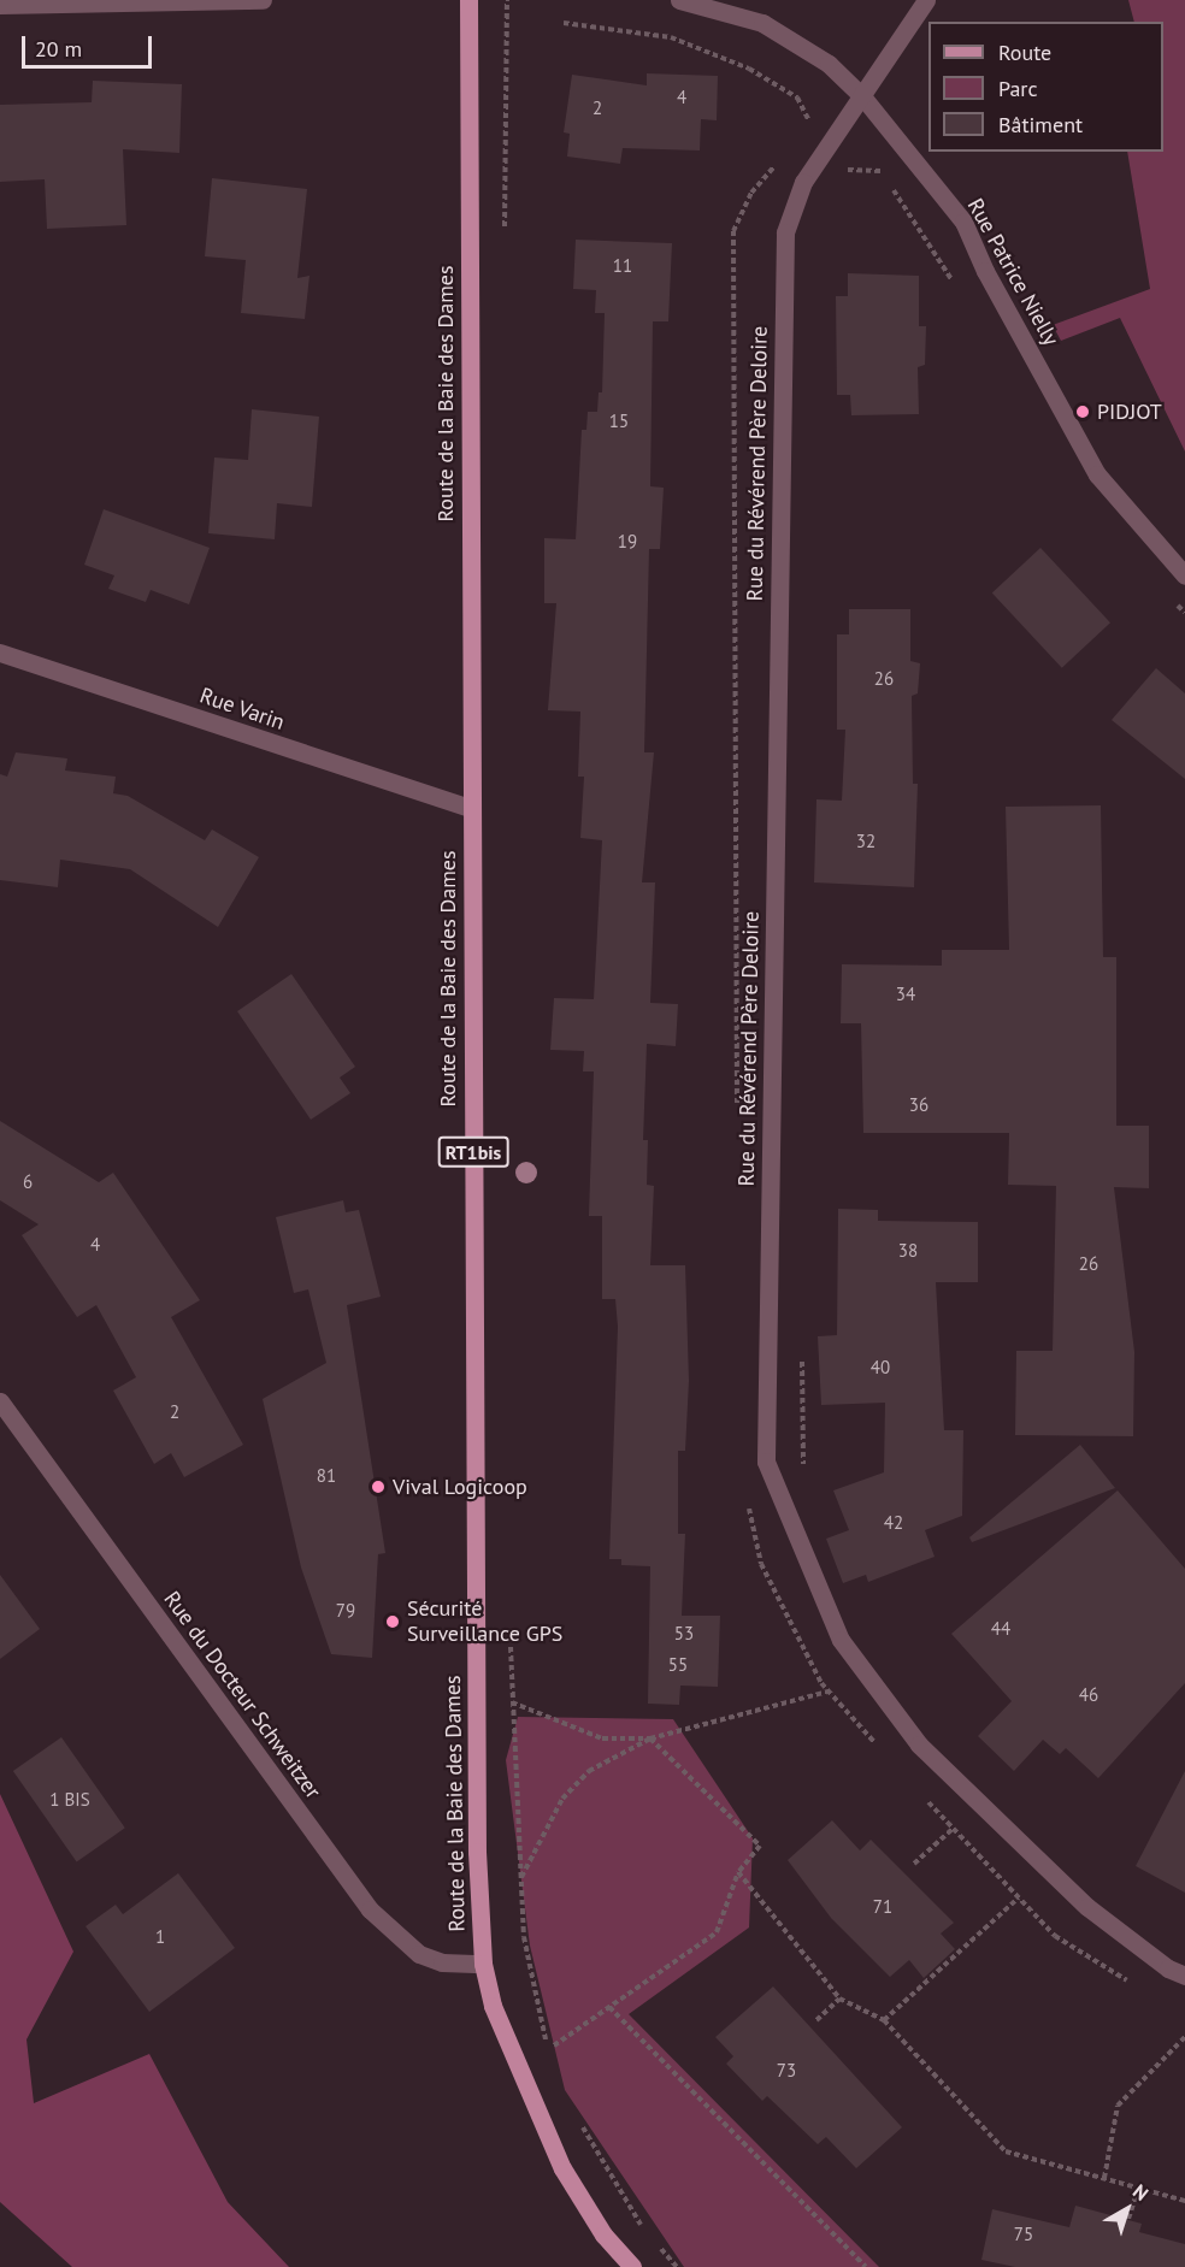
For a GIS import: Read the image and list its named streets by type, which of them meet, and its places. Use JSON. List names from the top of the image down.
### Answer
{
  "streets": {
    "main road": ["Route de la Baie des Dames", "RT1bis"],
    "street": [
      "Rue Patrice Nielly",
      "Rue du Révérend Père Deloire",
      "Rue Varin",
      "Rue du Docteur Schweitzer"
    ]
  },
  "crossings": [
    ["Rue Patrice Nielly", "Rue du Révérend Père Deloire"],
    ["Route de la Baie des Dames", "Rue Varin"],
    ["Route de la Baie des Dames", "Rue du Docteur Schweitzer"]
  ],
  "places": ["PIDJOT", "Vival Logicoop", "Sécurité Surveillance GPS"],
  "house_numbers": [
    "4",
    "2",
    "11",
    "15",
    "19",
    "26",
    "32",
    "34",
    "36",
    "6",
    "4",
    "38",
    "26",
    "40",
    "2",
    "81",
    "42",
    "79",
    "44",
    "53",
    "55",
    "46",
    "1 BIS",
    "71",
    "1",
    "73",
    "75"
  ],
  "legend": ["Route", "Parc", "Bâtiment"],
  "scale_bar": "20 m",
  "north": "top right"
}
